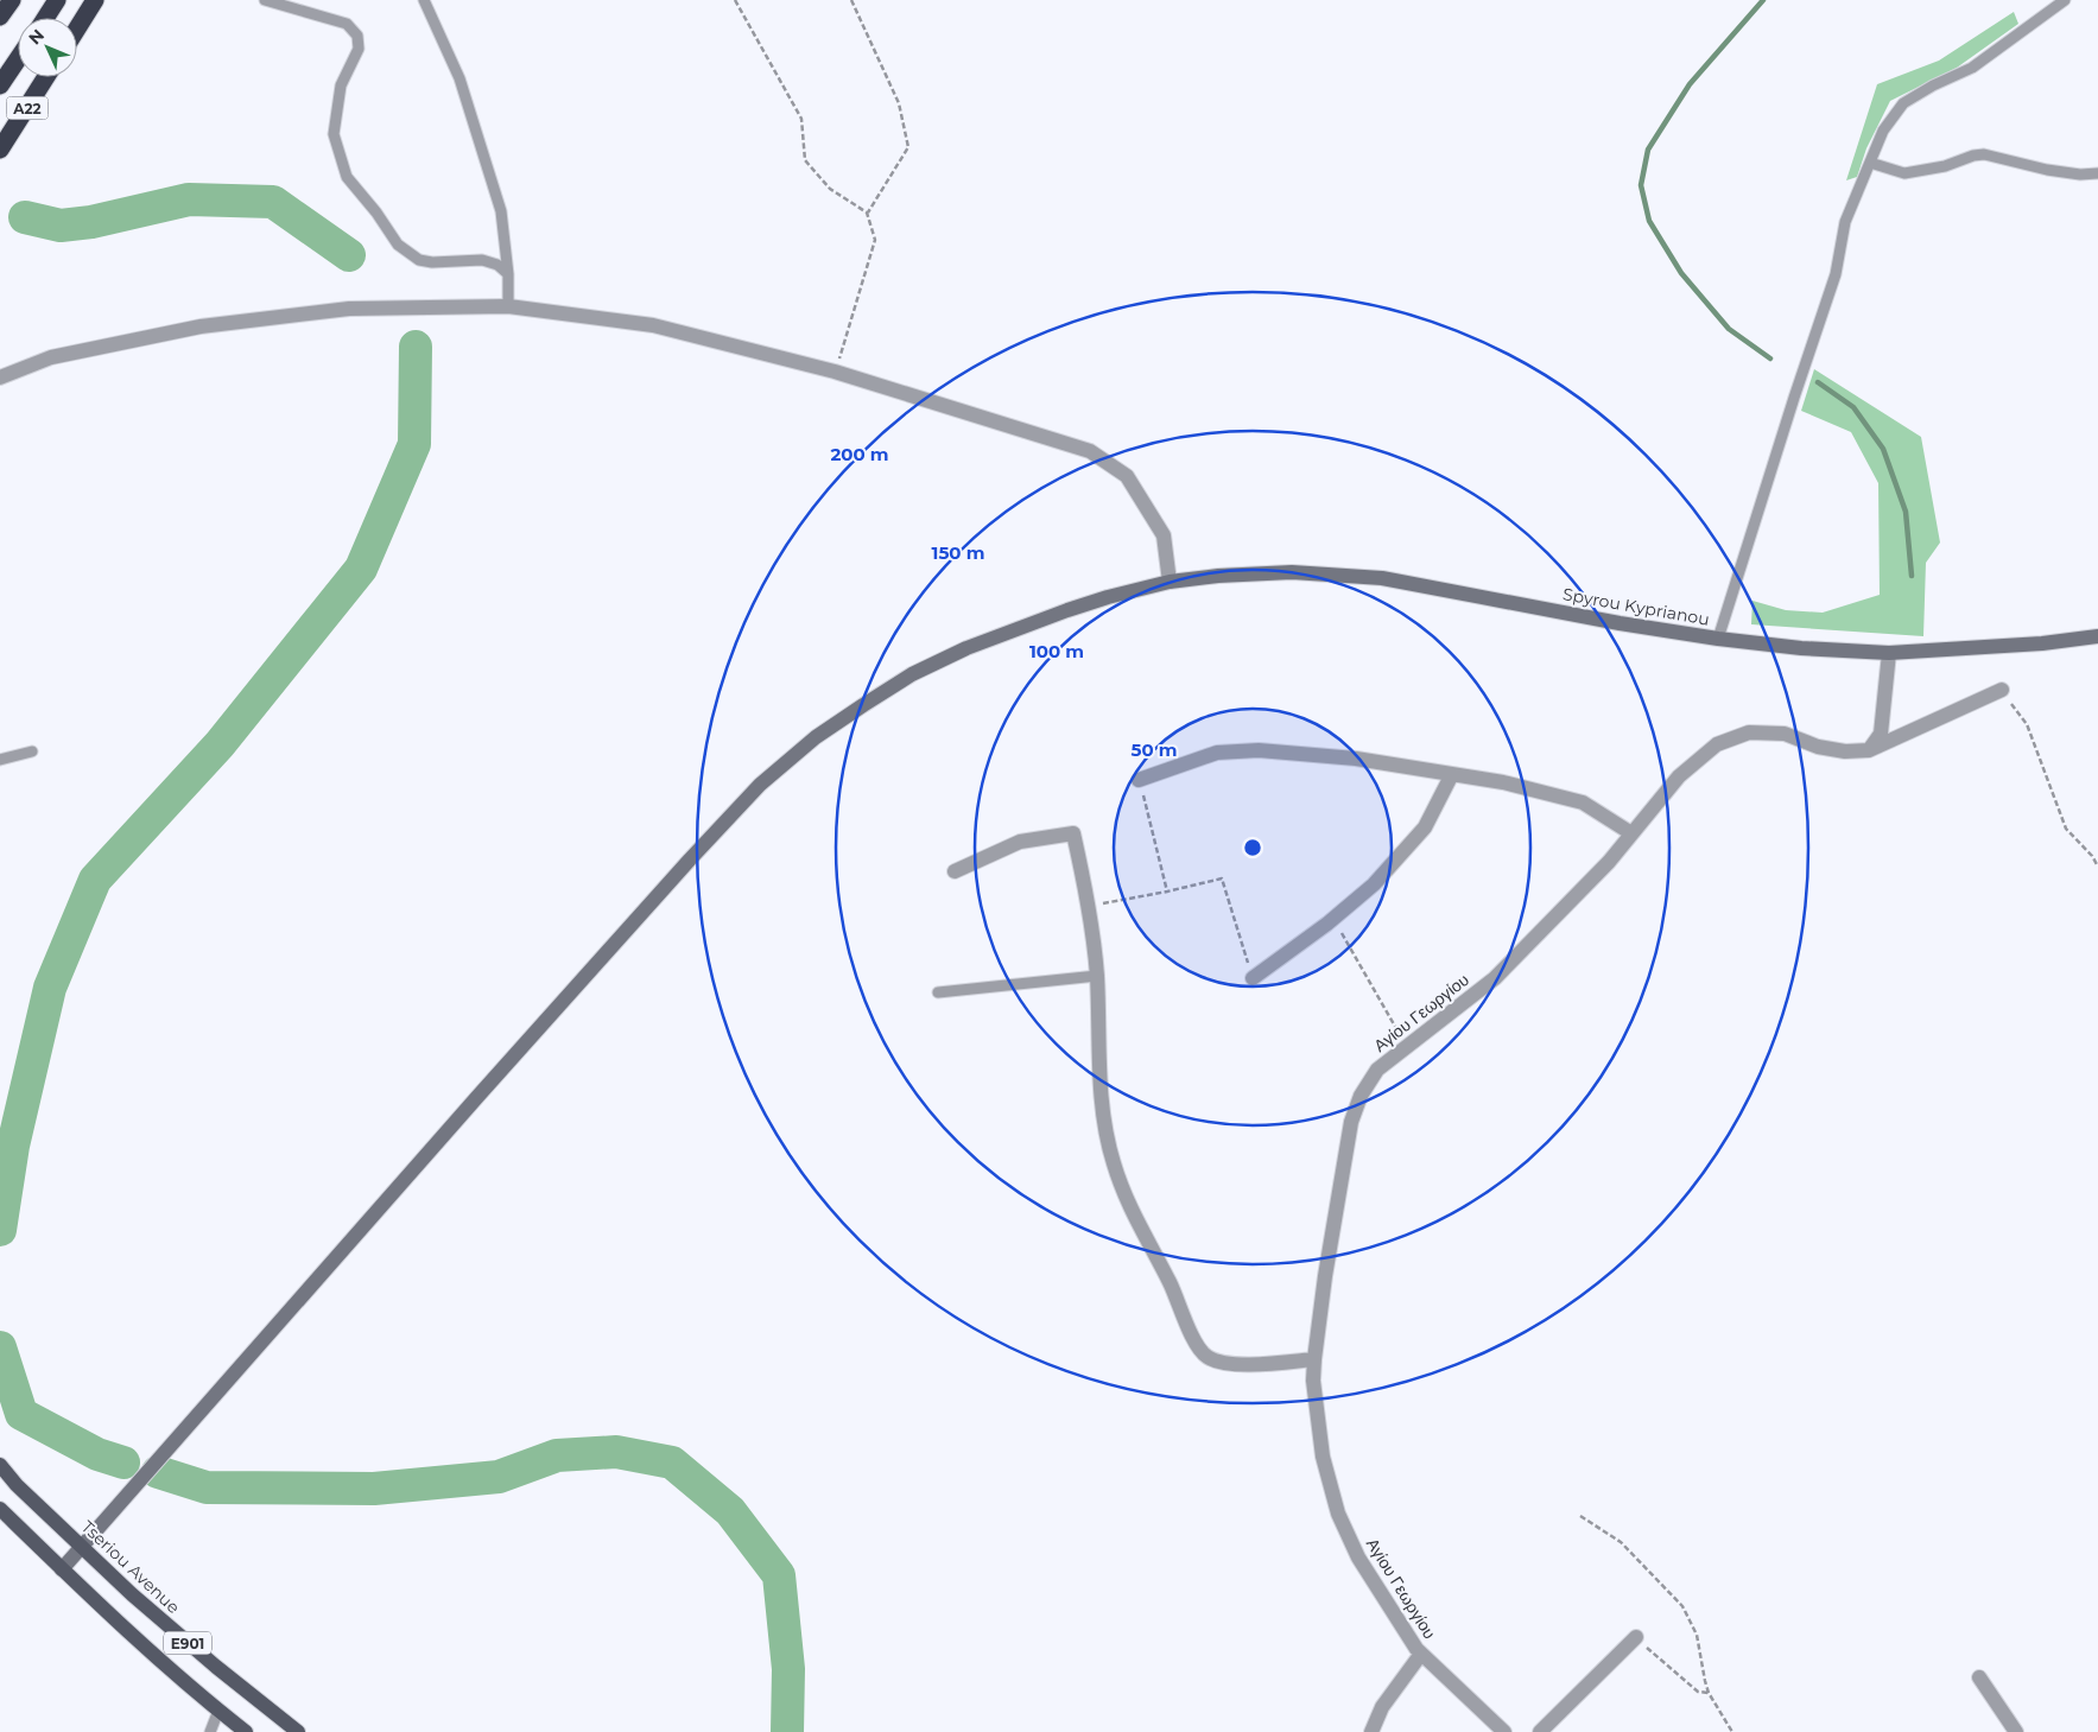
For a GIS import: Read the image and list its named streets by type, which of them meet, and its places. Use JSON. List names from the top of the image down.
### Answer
{
  "streets": {
    "highway": ["A22"],
    "main road": ["Tseriou Avenue", "E901"],
    "street": ["Spyrou Kyprianou", "Αγίου Γεωργίου"]
  },
  "crossings": [
    ["Spyrou Kyprianou", "Tseriou Avenue"],
    ["Spyrou Kyprianou", "E901"]
  ],
  "north": "top left",
  "rings": [
    "200 m",
    "150 m",
    "100 m",
    "50 m"
  ]
}
